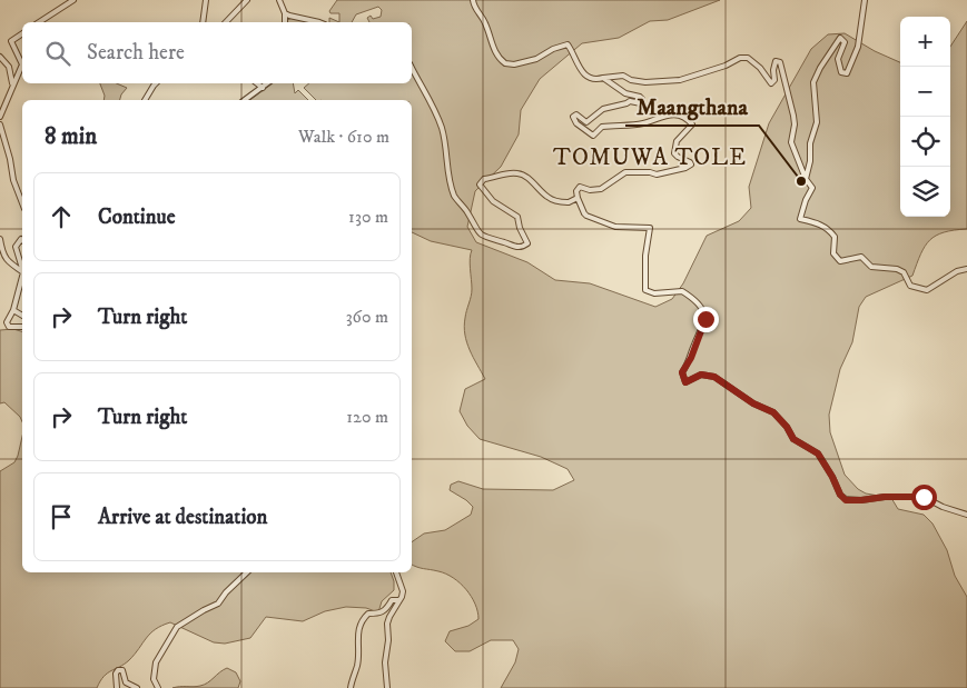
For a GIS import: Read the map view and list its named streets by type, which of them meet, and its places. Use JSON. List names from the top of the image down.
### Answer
{
  "districts": ["TOMUWA TOLE"],
  "places": ["Maangthana"],
  "page": {
    "map_buttons": ["+", "−"],
    "search": "Search here",
    "heading": ["8 min", "Walk · 610 m"],
    "list": [
      ["Continue", "130 m"],
      ["Turn right", "360 m"],
      ["Turn right", "120 m"],
      "Arrive at destination"
    ]
  }
}
